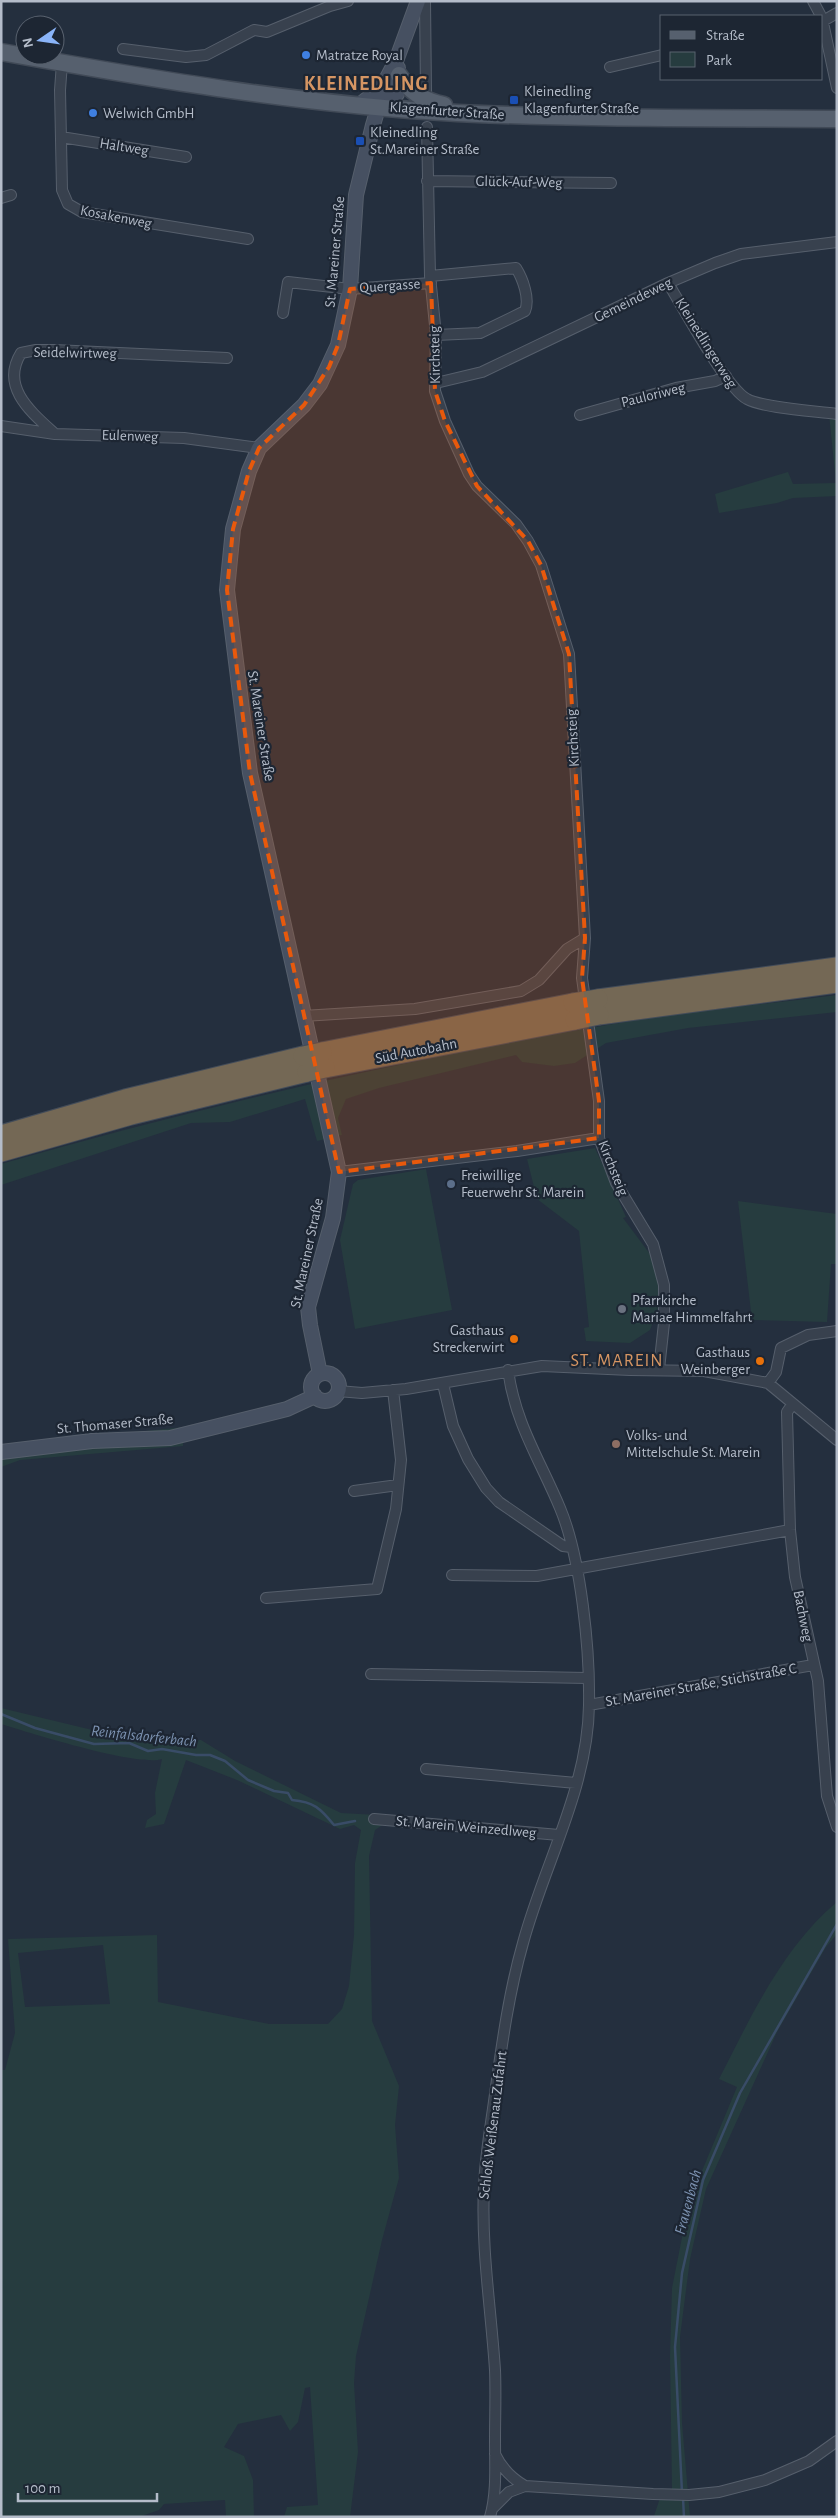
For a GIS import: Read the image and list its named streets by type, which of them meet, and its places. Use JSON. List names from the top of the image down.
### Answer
{
  "streets": {
    "highway": ["Süd Autobahn"],
    "main road": ["Klagenfurter Straße", "St. Mareiner Straße", "St. Thomaser Straße"],
    "street": [
      "Haltweg",
      "Glück-Auf-Weg",
      "Kosakenweg",
      "Quergasse",
      "Gemeindeweg",
      "Kleinedlingerweg",
      "Seidelwirtweg",
      "Kirchsteig",
      "Pauloriweg",
      "Eulenweg",
      "Bachweg",
      "St. Mareiner Straße, Stichstraße C",
      "St. Marein Weinzedlweg",
      "Schloß Weißenau Zufahrt"
    ]
  },
  "crossings": [
    ["Klagenfurter Straße", "St. Mareiner Straße"],
    ["Haltweg", "Kosakenweg"],
    ["Glück-Auf-Weg", "Kirchsteig"],
    ["St. Mareiner Straße", "Quergasse"],
    ["St. Mareiner Straße", "Eulenweg"],
    ["St. Mareiner Straße", "St. Thomaser Straße"],
    ["Quergasse", "Kirchsteig"],
    ["Gemeindeweg", "Kleinedlingerweg"],
    ["Gemeindeweg", "Kirchsteig"],
    ["Kleinedlingerweg", "Pauloriweg"],
    ["Seidelwirtweg", "Eulenweg"],
    ["Bachweg", "St. Mareiner Straße, Stichstraße C"],
    ["St. Mareiner Straße, Stichstraße C", "Schloß Weißenau Zufahrt"],
    ["St. Marein Weinzedlweg", "Schloß Weißenau Zufahrt"]
  ],
  "districts": ["KLEINEDLING", "ST. MAREIN"],
  "water": ["Reinfalsdorferbach", "Frauenbach"],
  "places": {
    "other": [
      "Matratze Royal",
      "Welwich GmbH",
      "Freiwillige Feuerwehr St. Marein",
      "Pfarrkirche Mariae Himmelfahrt",
      "Gasthaus Streckerwirt",
      "Gasthaus Weinberger",
      "Volks- und Mittelschule St. Marein"
    ],
    "transit": ["Kleinedling Klagenfurter Straße", "Kleinedling St.Mareiner Straße"]
  },
  "legend": ["Straße", "Park"],
  "scale_bar": "100 m",
  "north": "left"
}
